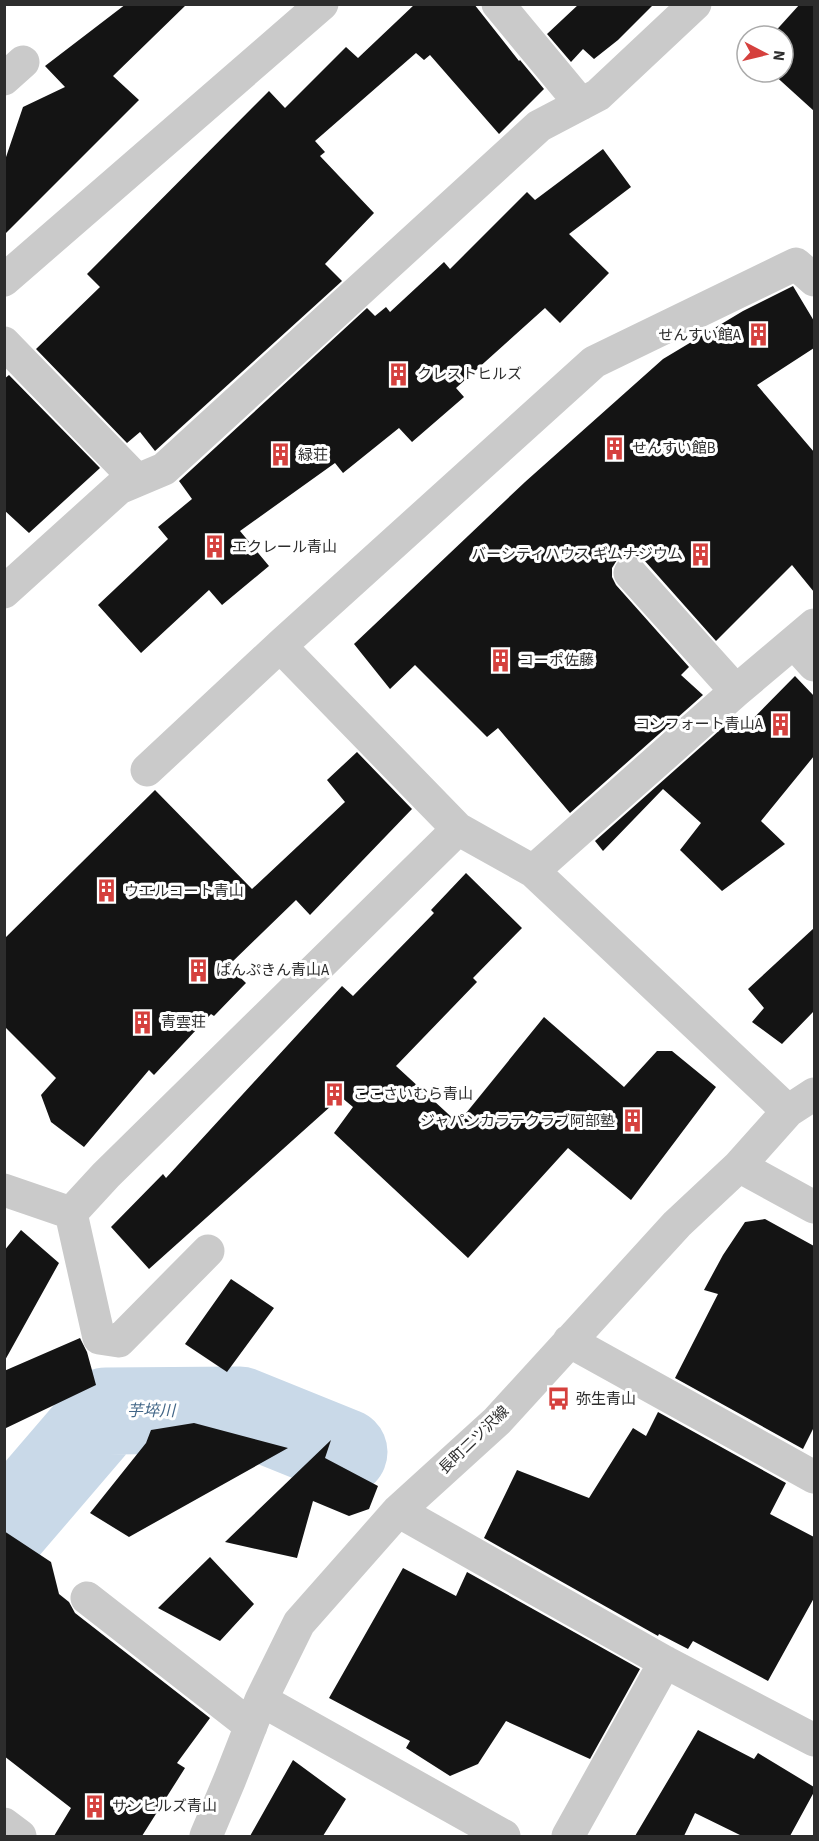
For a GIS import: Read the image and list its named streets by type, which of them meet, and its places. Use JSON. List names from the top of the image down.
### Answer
{
  "streets": {
    "street": ["長町二ツ沢線"]
  },
  "water": ["芋埣川"],
  "places": {
    "building": [
      "せんすい館A",
      "クレストヒルズ",
      "せんすい館B",
      "緑荘",
      "エクレール青山",
      "バーシティハウス ギムナジウム",
      "コーポ佐藤",
      "コンフォート青山A",
      "ウエルコート青山",
      "ぱんぷきん青山A",
      "青雲荘",
      "ここさいむら青山",
      "ジャパンカラテクラブ阿部塾",
      "サンヒルズ青山"
    ],
    "bus stop": ["弥生青山"]
  },
  "north": "right"
}
